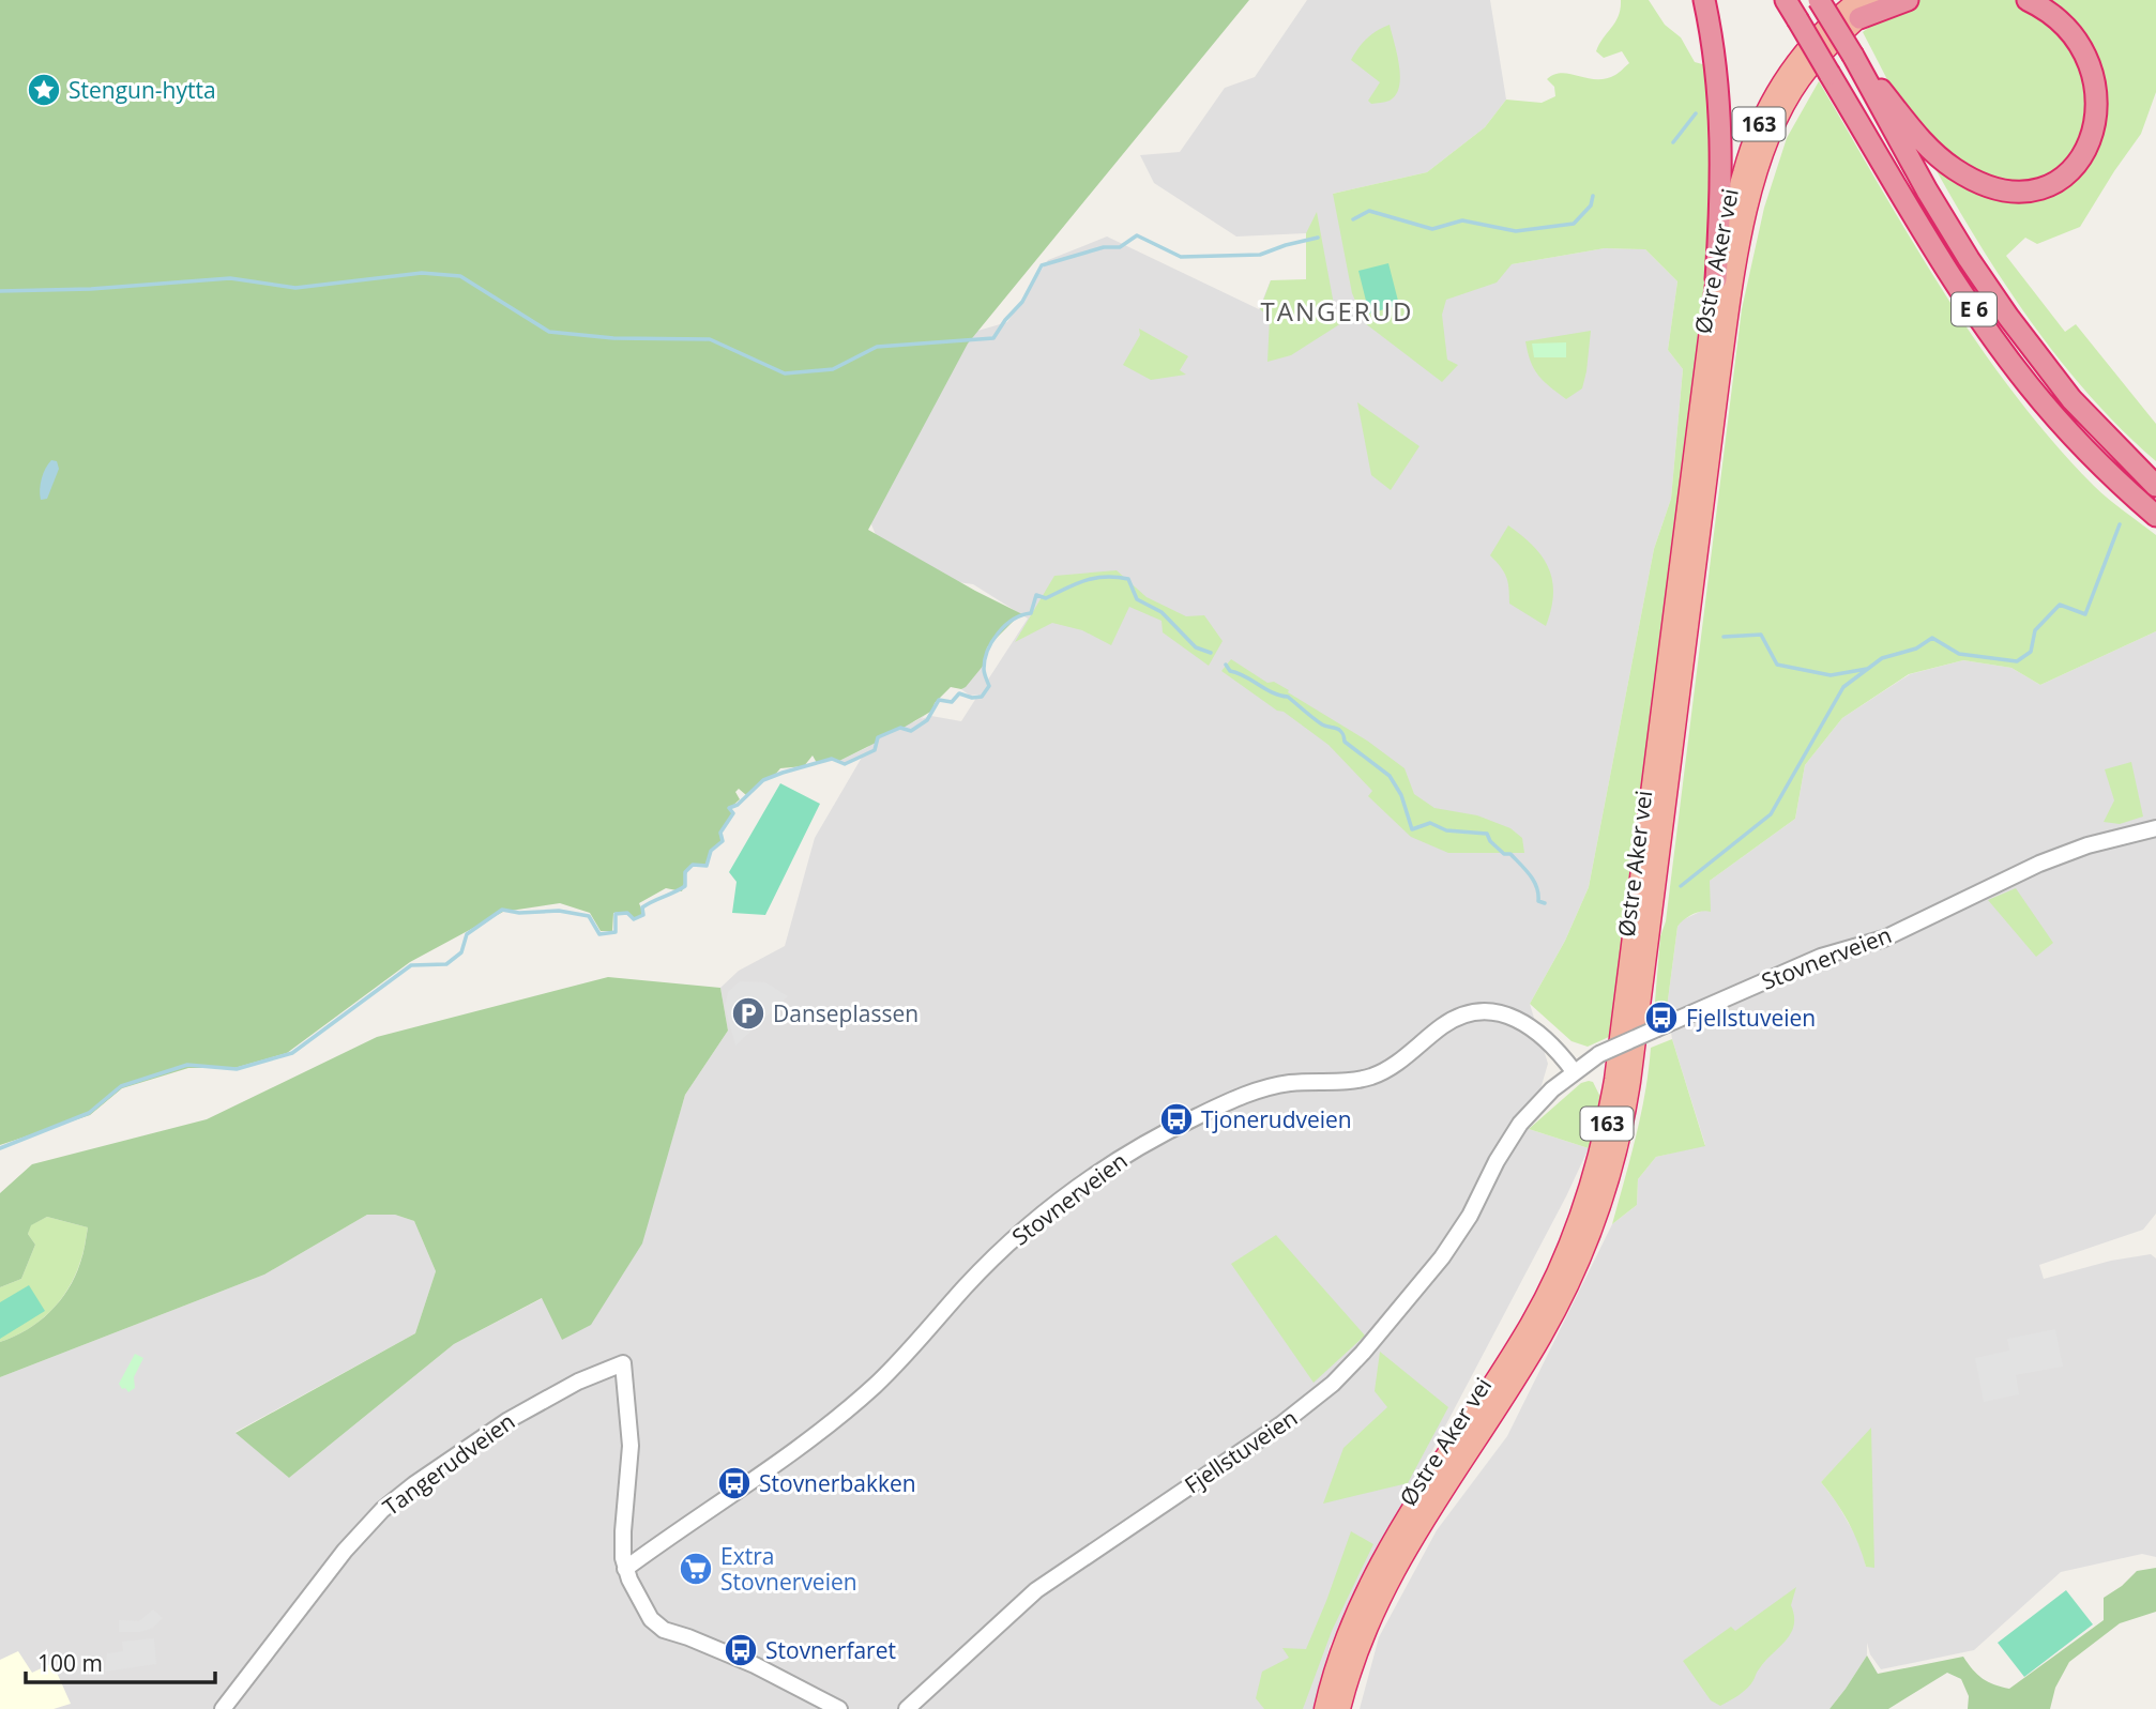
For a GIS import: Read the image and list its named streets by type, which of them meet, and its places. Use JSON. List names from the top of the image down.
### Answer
{
  "streets": {
    "highway": ["163", "Østre Aker vei", "E 6"],
    "street": ["Stovnerveien", "Fjellstuveien", "Tangerudveien"]
  },
  "crossings": [
    ["Stovnerveien", "Fjellstuveien"],
    ["Stovnerveien", "Tangerudveien"]
  ],
  "districts": ["TANGERUD"],
  "places": {
    "place": ["Stengun-hytta"],
    "parking": ["Danseplassen"],
    "bus stop": [
      "Fjellstuveien",
      "Tjonerudveien",
      "Stovnerbakken",
      "Stovnerfaret"
    ],
    "supermarket": ["Extra Stovnerveien"]
  },
  "scale_bar": "100 m"
}
